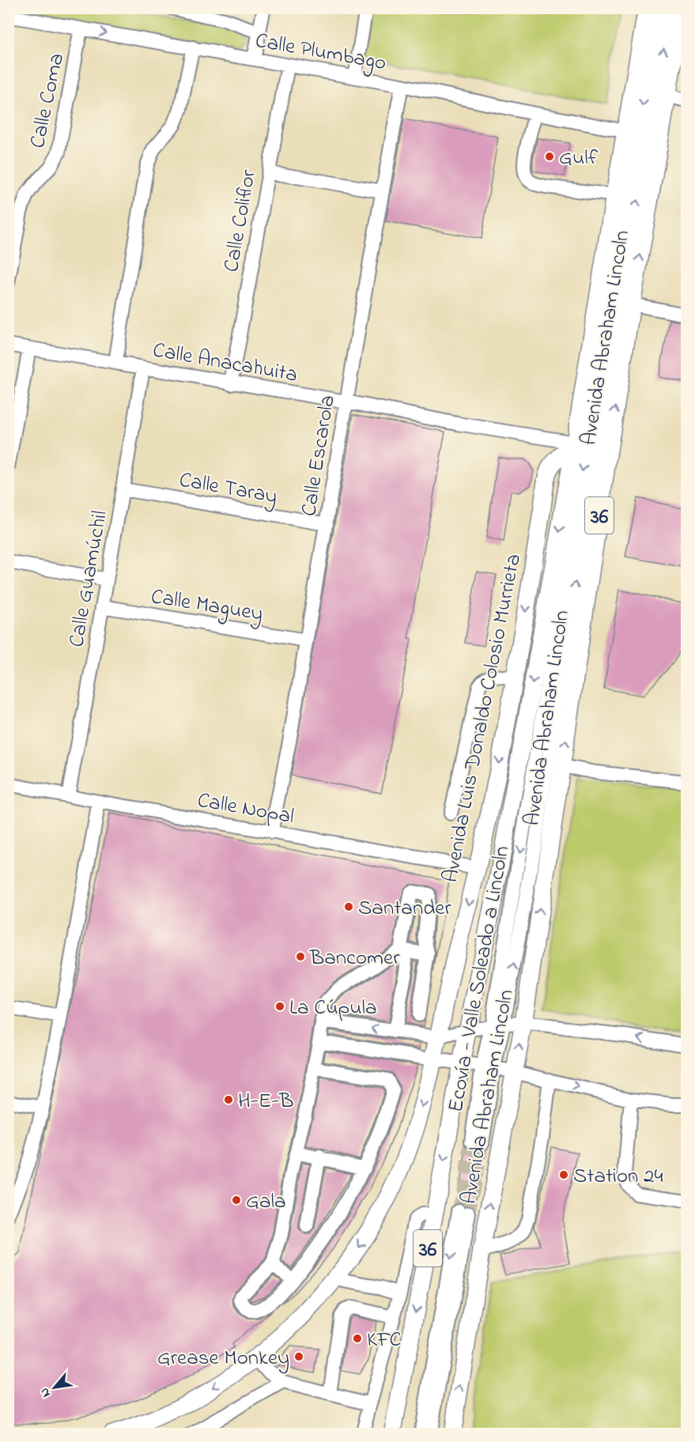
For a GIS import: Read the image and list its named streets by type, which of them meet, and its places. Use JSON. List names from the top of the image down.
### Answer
{
  "streets": {
    "main road": ["Avenida Abraham Lincoln", "36", "Avenida Luis Donaldo Colosio Murrieta"],
    "street": [
      "Calle Plumbago",
      "Calle Coma",
      "Calle Coliflor",
      "Calle Anacahuita",
      "Calle Escarola",
      "Calle Taray",
      "Calle Guamúchil",
      "Calle Maguey",
      "Calle Nopal",
      "Ecovía - Valle Soleado a Lincoln"
    ]
  },
  "crossings": [
    ["Calle Plumbago", "Calle Coma"],
    ["Calle Plumbago", "Calle Coliflor"],
    ["Calle Plumbago", "Calle Escarola"],
    ["Calle Plumbago", "36"],
    ["Calle Coliflor", "Calle Anacahuita"],
    ["Calle Anacahuita", "Calle Escarola"],
    ["Calle Anacahuita", "36"],
    ["Calle Anacahuita", "Calle Guamúchil"],
    ["Calle Anacahuita", "Avenida Luis Donaldo Colosio Murrieta"],
    ["Calle Escarola", "Calle Taray"],
    ["Calle Escarola", "Calle Maguey"],
    ["Calle Escarola", "Calle Nopal"],
    ["Calle Taray", "Calle Guamúchil"],
    ["36", "Avenida Luis Donaldo Colosio Murrieta"],
    ["Calle Guamúchil", "Calle Maguey"],
    ["Calle Guamúchil", "Calle Nopal"],
    ["Avenida Luis Donaldo Colosio Murrieta", "Calle Nopal"]
  ],
  "places": [
    "Gulf",
    "Santander",
    "Bancomer",
    "La Cúpula",
    "H-E-B",
    "Station 24",
    "Gala",
    "KFC",
    "Grease Monkey"
  ],
  "north": "bottom left"
}
